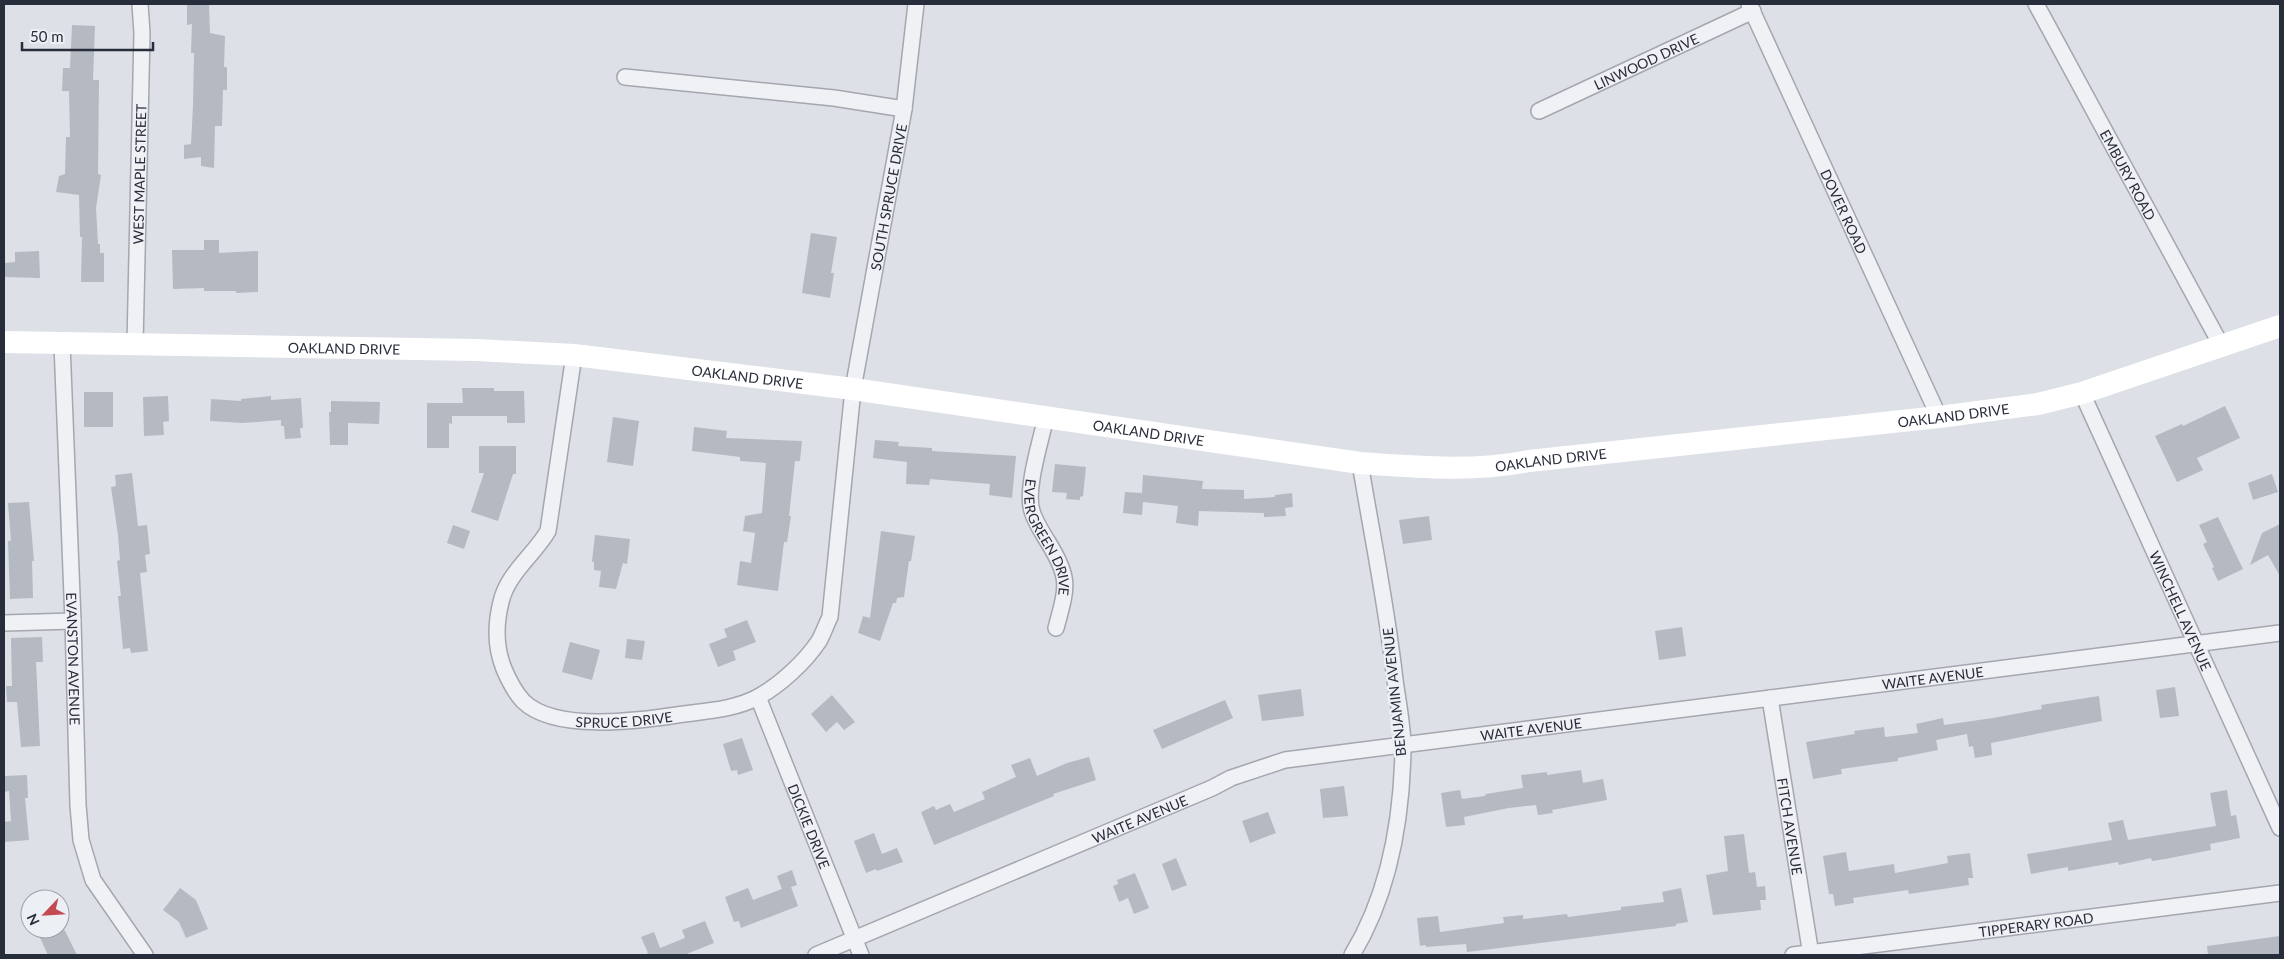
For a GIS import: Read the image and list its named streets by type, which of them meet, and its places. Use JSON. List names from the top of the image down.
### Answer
{
  "streets": {
    "main road": ["OAKLAND DRIVE"],
    "street": [
      "LINWOOD DRIVE",
      "WEST MAPLE STREET",
      "EMBURY ROAD",
      "SOUTH SPRUCE DRIVE",
      "DOVER ROAD",
      "EVERGREEN DRIVE",
      "WINCHELL AVENUE",
      "EVANSTON AVENUE",
      "WAITE AVENUE",
      "BENJAMIN AVENUE",
      "SPRUCE DRIVE",
      "DICKIE DRIVE",
      "FITCH AVENUE",
      "TIPPERARY ROAD"
    ]
  },
  "crossings": [
    ["LINWOOD DRIVE", "DOVER ROAD"],
    ["WEST MAPLE STREET", "OAKLAND DRIVE"],
    ["EMBURY ROAD", "OAKLAND DRIVE"],
    ["SOUTH SPRUCE DRIVE", "OAKLAND DRIVE"],
    ["SOUTH SPRUCE DRIVE", "SPRUCE DRIVE"],
    ["DOVER ROAD", "OAKLAND DRIVE"],
    ["OAKLAND DRIVE", "EVERGREEN DRIVE"],
    ["OAKLAND DRIVE", "WINCHELL AVENUE"],
    ["OAKLAND DRIVE", "EVANSTON AVENUE"],
    ["OAKLAND DRIVE", "BENJAMIN AVENUE"],
    ["OAKLAND DRIVE", "SPRUCE DRIVE"],
    ["WINCHELL AVENUE", "WAITE AVENUE"],
    ["WAITE AVENUE", "BENJAMIN AVENUE"],
    ["WAITE AVENUE", "DICKIE DRIVE"],
    ["WAITE AVENUE", "FITCH AVENUE"],
    ["SPRUCE DRIVE", "DICKIE DRIVE"],
    ["FITCH AVENUE", "TIPPERARY ROAD"]
  ],
  "scale_bar": "50 m",
  "north": "bottom left"
}
